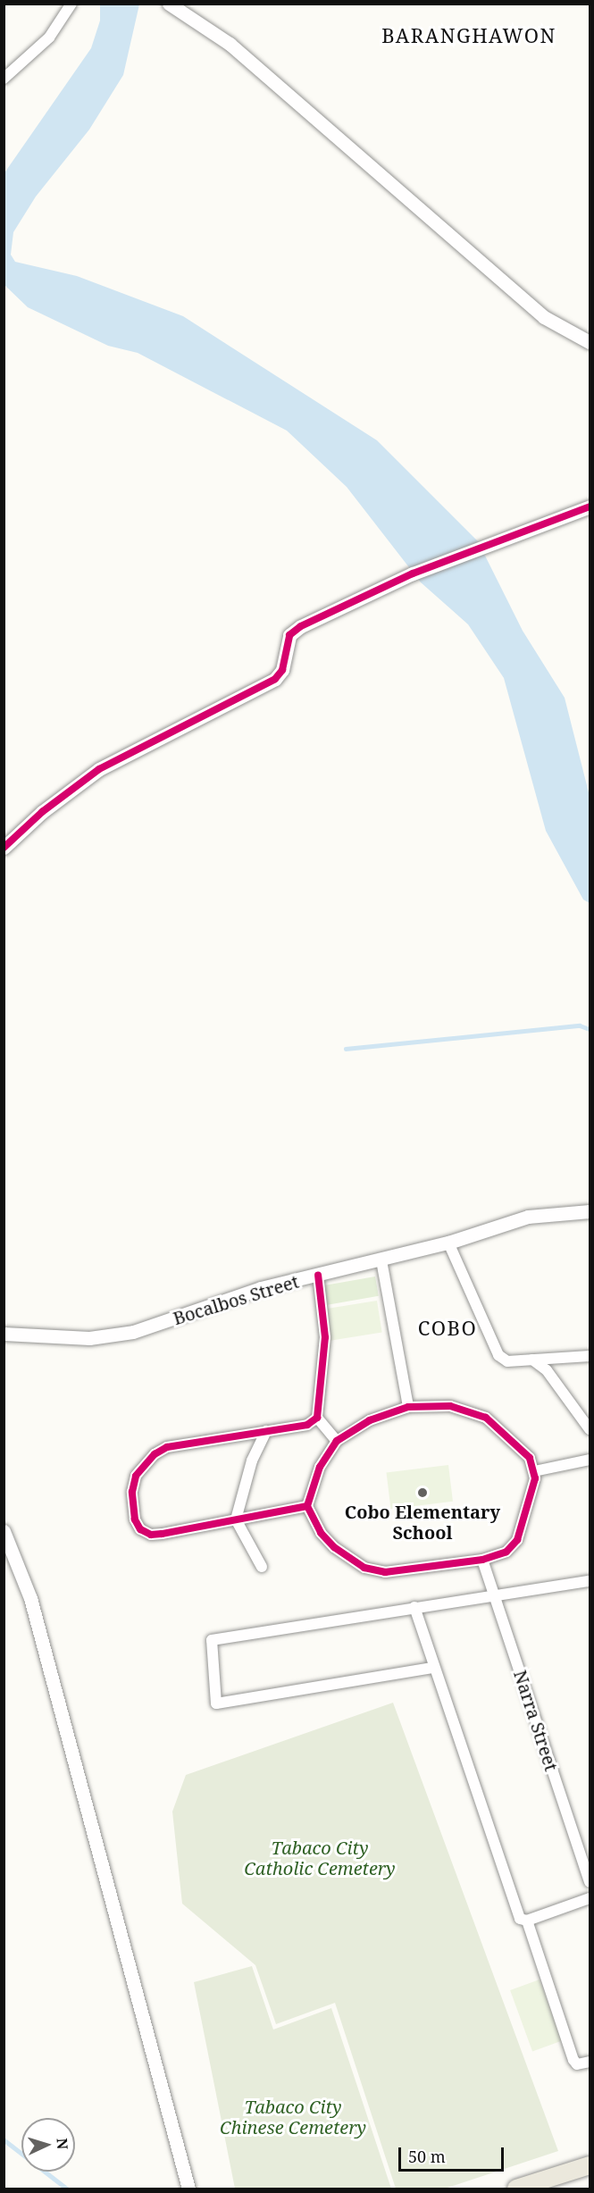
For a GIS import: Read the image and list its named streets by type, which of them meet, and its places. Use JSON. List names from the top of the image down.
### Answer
{
  "streets": {
    "street": ["Bocalbos Street", "Narra Street"]
  },
  "districts": ["BARANGHAWON", "COBO"],
  "parks": ["Tabaco City Catholic Cemetery", "Tabaco City Chinese Cemetery"],
  "places": ["Cobo Elementary School"],
  "scale_bar": "50 m",
  "north": "right"
}
